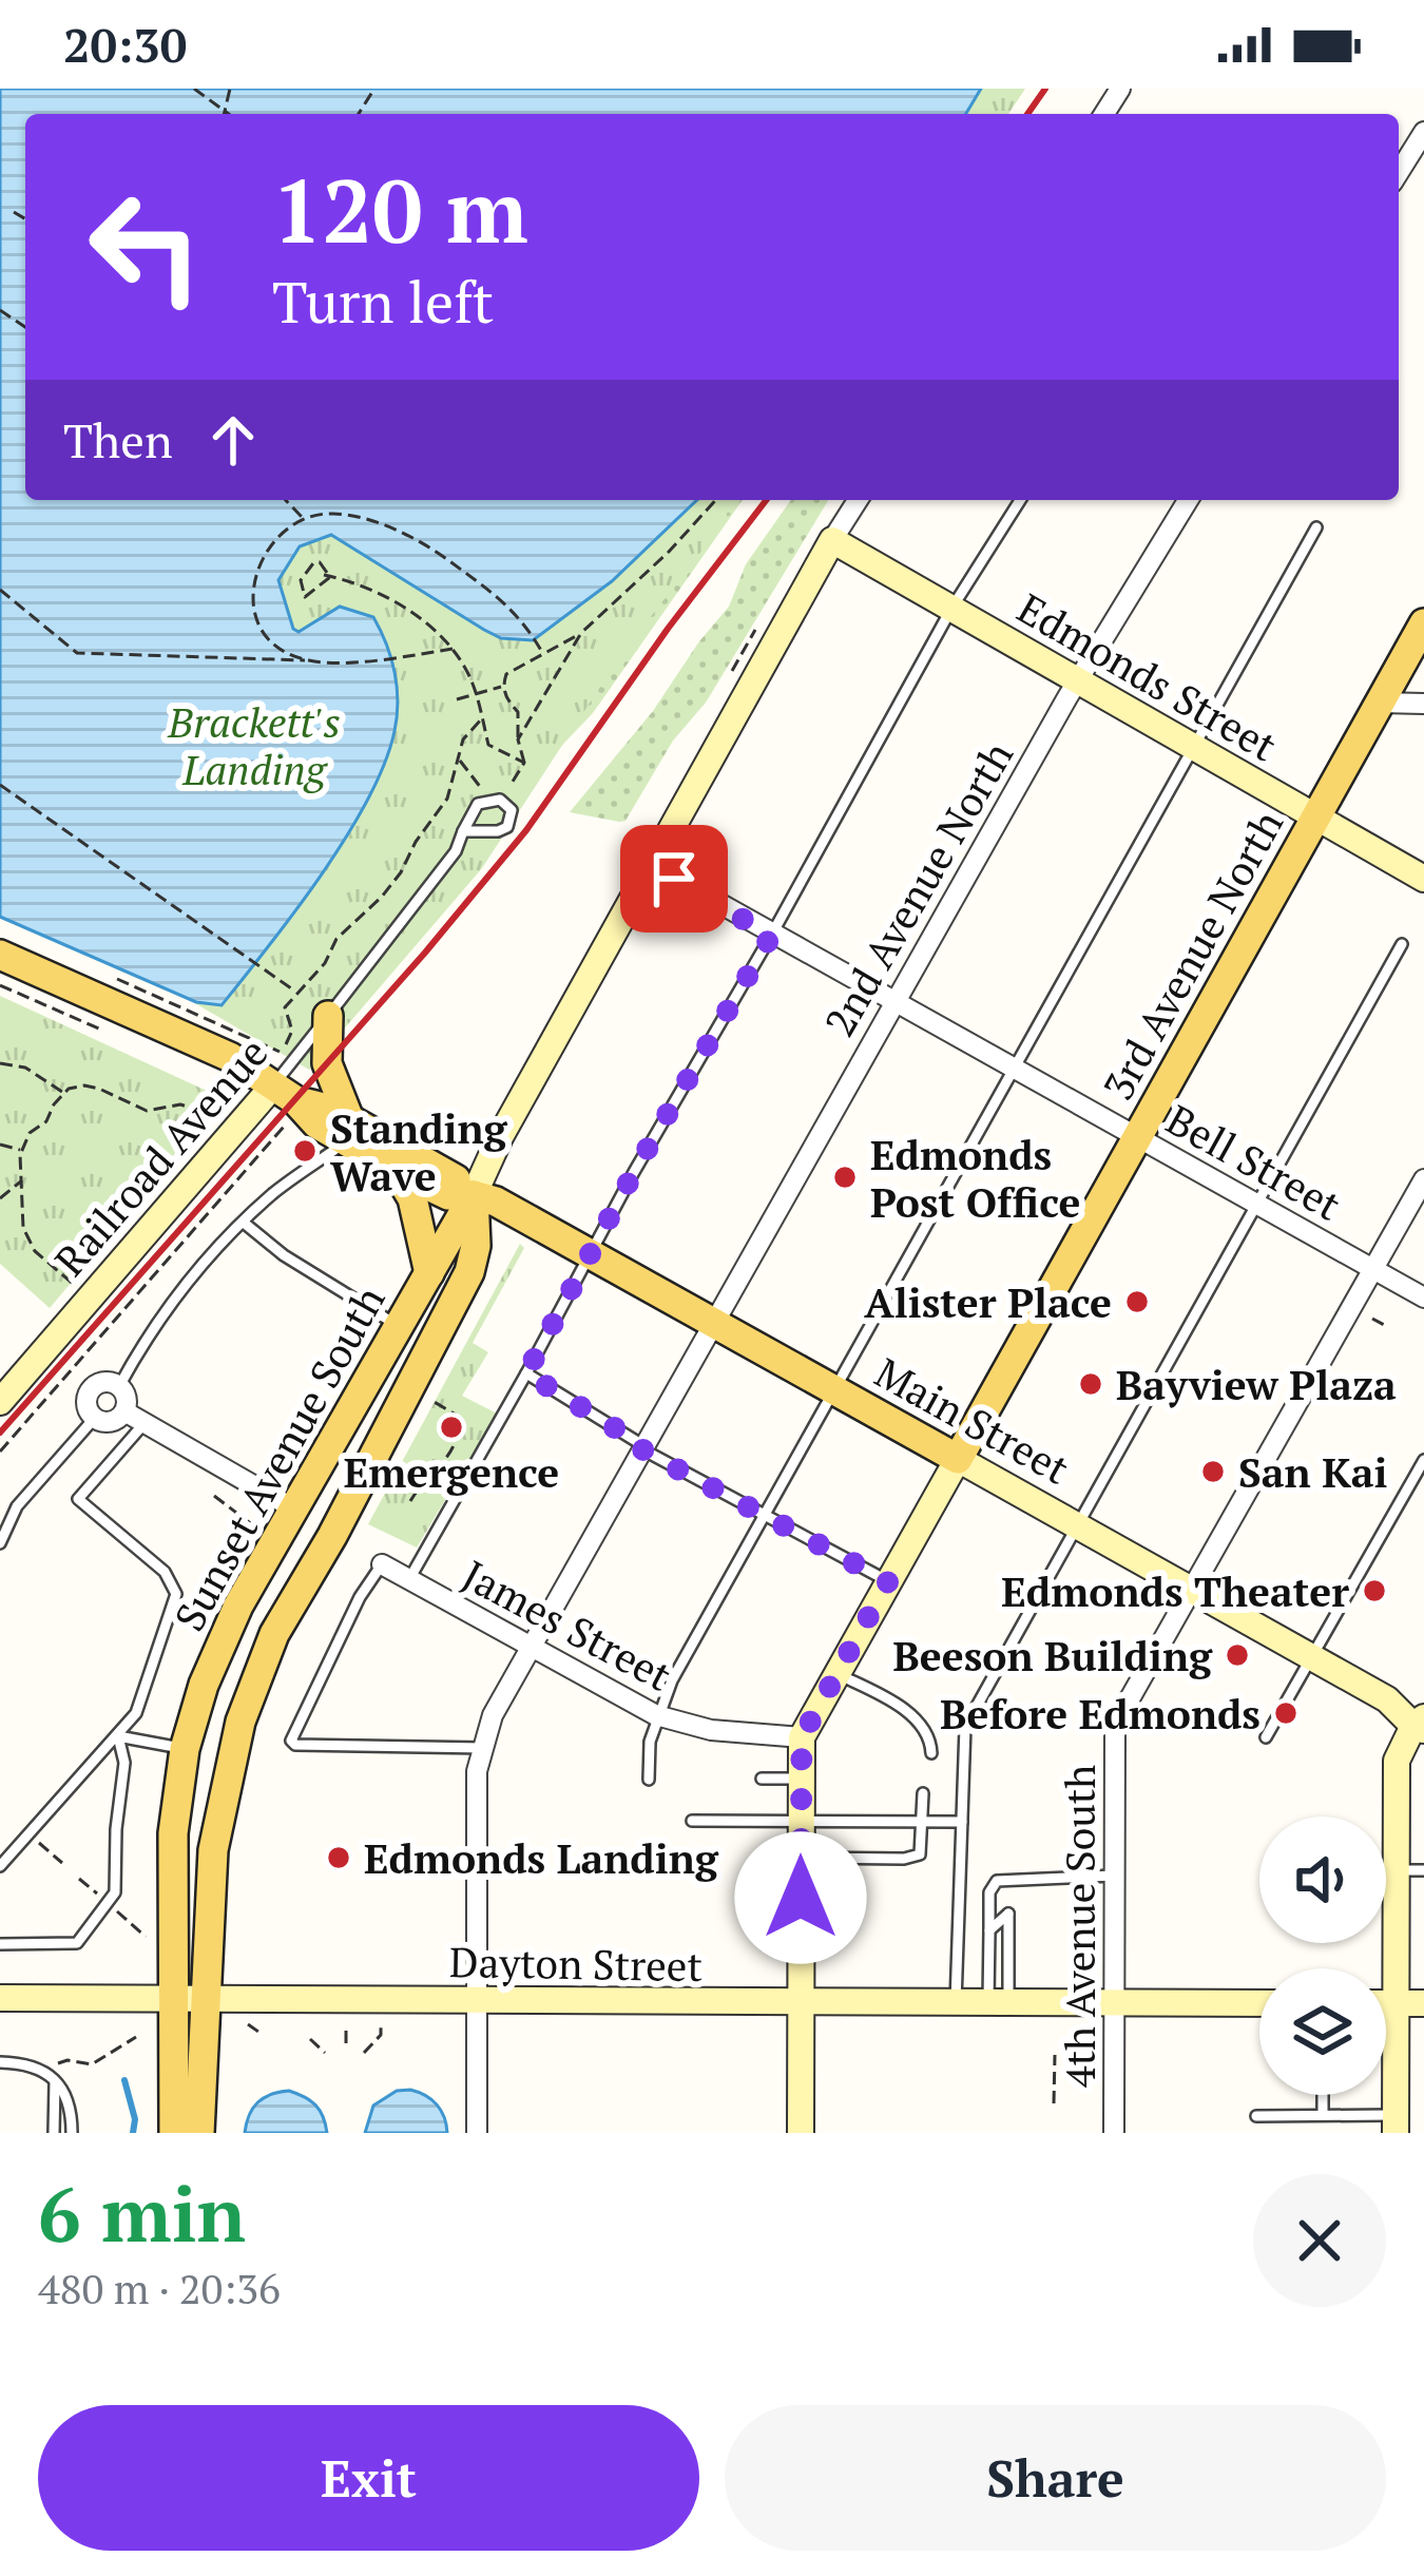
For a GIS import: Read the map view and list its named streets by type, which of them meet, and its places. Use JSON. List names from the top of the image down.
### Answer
{
  "streets": {
    "main road": ["3rd Avenue North", "Main Street", "Sunset Avenue South"],
    "street": [
      "Edmonds Street",
      "2nd Avenue North",
      "Railroad Avenue",
      "Bell Street",
      "James Street",
      "4th Avenue South",
      "Dayton Street"
    ]
  },
  "crossings": [
    ["Edmonds Street", "2nd Avenue North"],
    ["Edmonds Street", "3rd Avenue North"],
    ["2nd Avenue North", "Bell Street"],
    ["2nd Avenue North", "Main Street"],
    ["2nd Avenue North", "James Street"],
    ["2nd Avenue North", "Dayton Street"],
    ["3rd Avenue North", "Bell Street"],
    ["3rd Avenue North", "Main Street"],
    ["Railroad Avenue", "Main Street"],
    ["Bell Street", "4th Avenue South"],
    ["Main Street", "Sunset Avenue South"],
    ["Main Street", "4th Avenue South"],
    ["Sunset Avenue South", "Dayton Street"],
    ["4th Avenue South", "Dayton Street"]
  ],
  "parks": ["Brackett's Landing"],
  "places": [
    "Standing Wave",
    "Edmonds Post Office",
    "Alister Place",
    "Bayview Plaza",
    "Emergence",
    "San Kai",
    "Edmonds Theater",
    "Beeson Building",
    "Before Edmonds",
    "Edmonds Landing"
  ],
  "page": {
    "status": "20:30",
    "turn": ["120 m", "Turn left"],
    "then": "Then",
    "heading": ["6 min", "480 m · 20:36"],
    "buttons": ["Exit", "Share"]
  }
}
